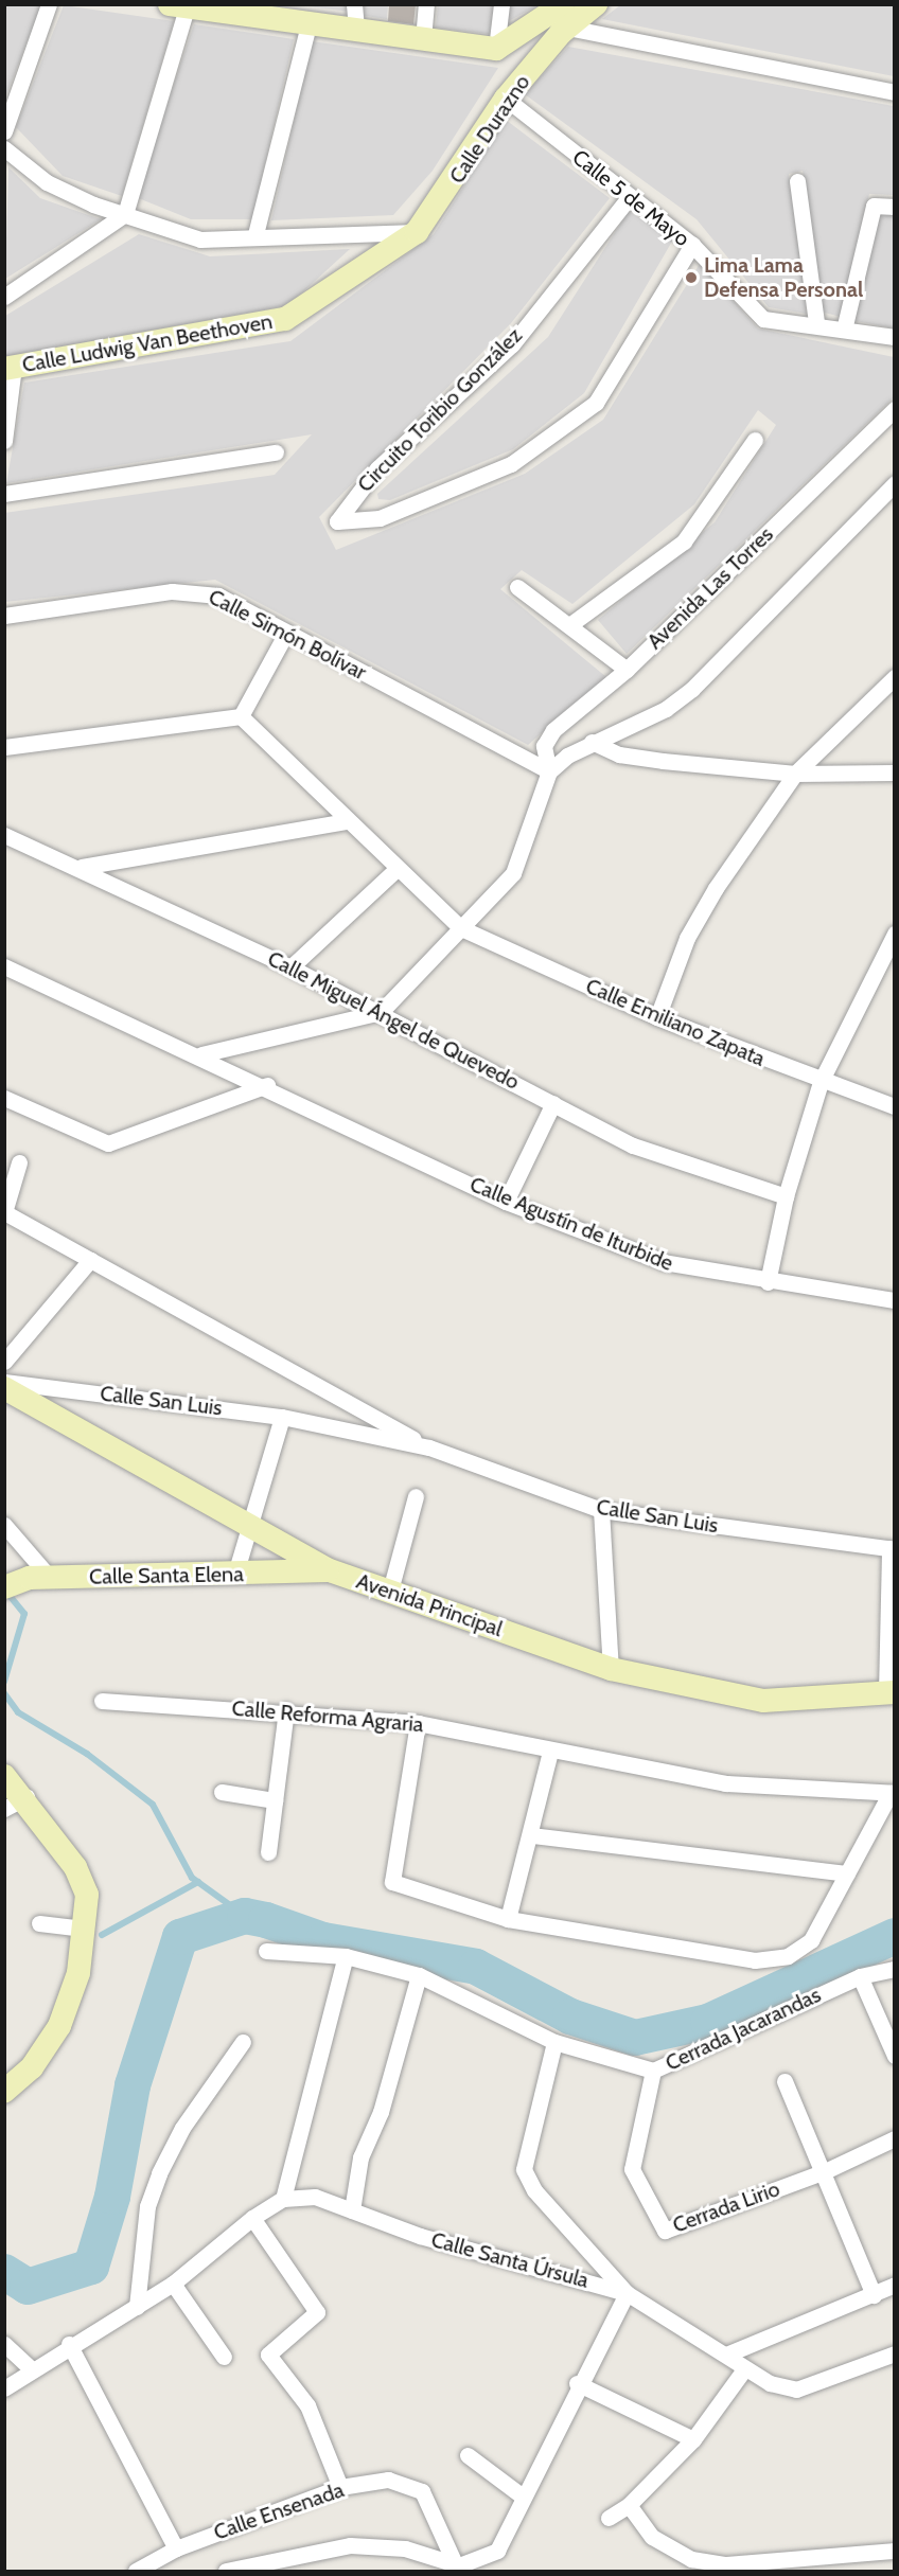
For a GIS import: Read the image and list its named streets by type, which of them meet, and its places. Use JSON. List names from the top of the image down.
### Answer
{
  "streets": {
    "street": [
      "Calle Durazno",
      "Calle 5 de Mayo",
      "Calle Ludwig Van Beethoven",
      "Circuito Toribio González",
      "Avenida Las Torres",
      "Calle Simón Bolívar",
      "Calle Miguel Ángel de Quevedo",
      "Calle Emiliano Zapata",
      "Calle Agustín de Iturbide",
      "Calle San Luis",
      "Calle Santa Elena",
      "Avenida Principal",
      "Calle Reforma Agraria",
      "Cerrada Jacarandas",
      "Cerrada Lirio",
      "Calle Santa Úrsula",
      "Calle Ensenada"
    ]
  },
  "crossings": [
    ["Calle Durazno", "Calle 5 de Mayo"],
    ["Calle Durazno", "Calle Ludwig Van Beethoven"],
    ["Calle 5 de Mayo", "Circuito Toribio González"],
    ["Avenida Las Torres", "Calle Simón Bolívar"],
    ["Avenida Las Torres", "Calle Miguel Ángel de Quevedo"],
    ["Avenida Las Torres", "Calle Emiliano Zapata"],
    ["Calle Santa Elena", "Avenida Principal"],
    ["Cerrada Jacarandas", "Cerrada Lirio"]
  ],
  "places": ["Lima Lama Defensa Personal"]
}
